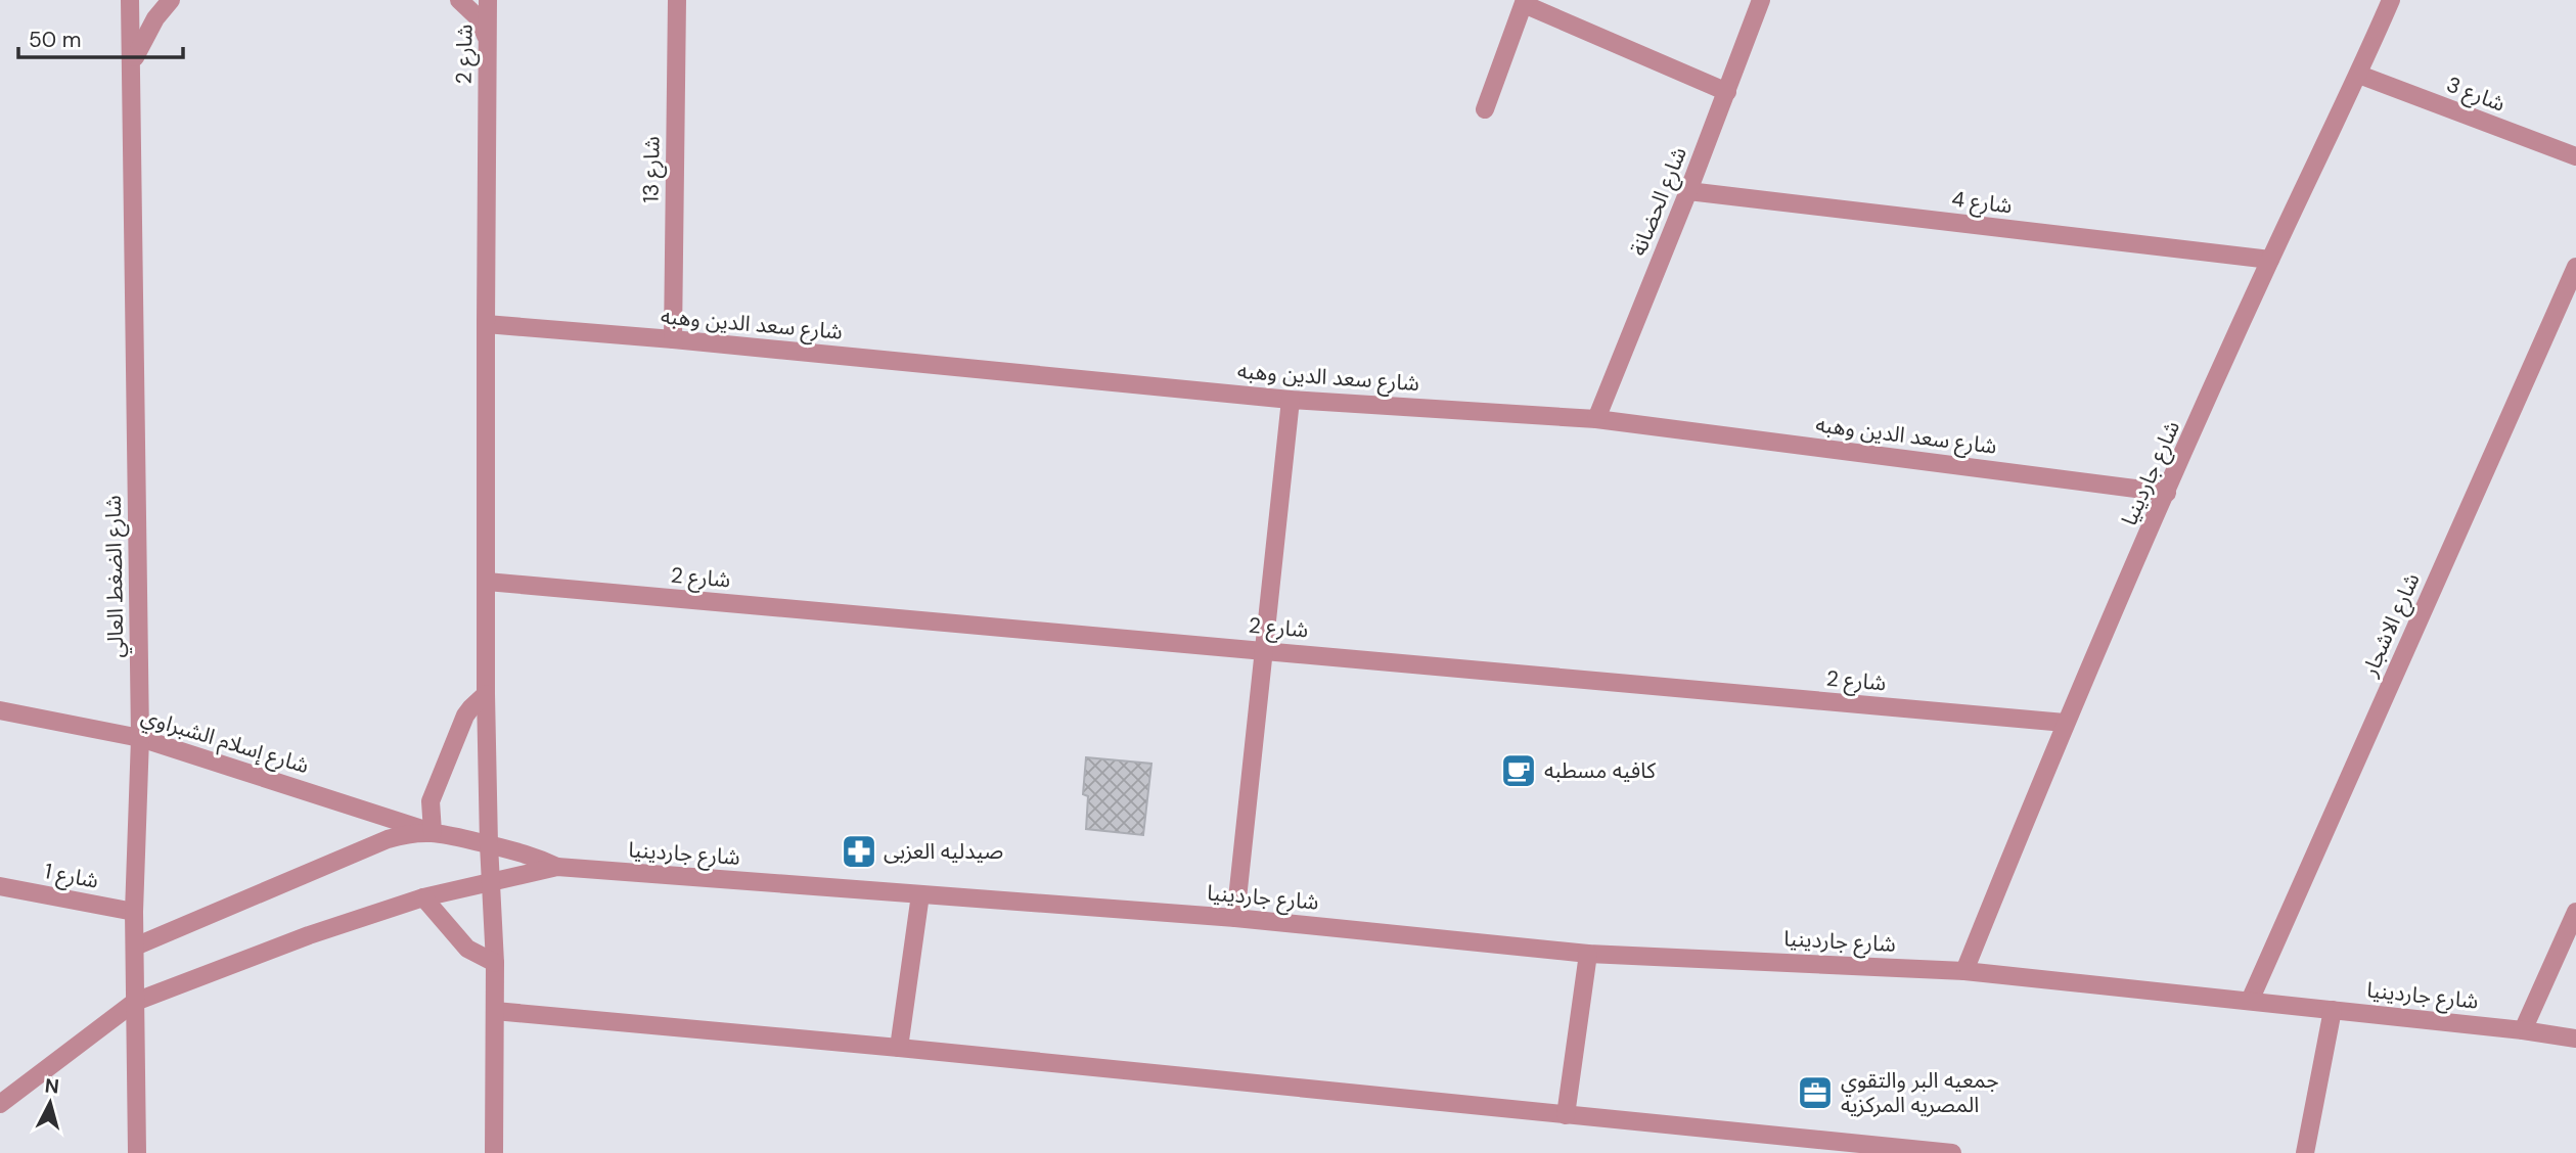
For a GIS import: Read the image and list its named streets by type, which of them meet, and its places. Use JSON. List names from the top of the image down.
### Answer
{
  "streets": {
    "street": [
      "شارع 2",
      "شارع 3",
      "شارع 13",
      "شارع الحضانة",
      "شارع 4",
      "شارع سعد الدين وهبه",
      "شارع جاردينيا",
      "شارع الضغط العالي",
      "شارع الاشجار",
      "شارع إسلام الشبراوي",
      "شارع 1"
    ]
  },
  "crossings": [
    ["شارع 2", "شارع سعد الدين وهبه"],
    ["شارع 2", "شارع جاردينيا"],
    ["شارع 3", "شارع جاردينيا"],
    ["شارع 13", "شارع سعد الدين وهبه"],
    ["شارع الحضانة", "شارع 4"],
    ["شارع الحضانة", "شارع سعد الدين وهبه"],
    ["شارع 4", "شارع جاردينيا"],
    ["شارع سعد الدين وهبه", "شارع جاردينيا"],
    ["شارع جاردينيا", "شارع الضغط العالي"],
    ["شارع جاردينيا", "شارع الاشجار"],
    ["شارع جاردينيا", "شارع إسلام الشبراوي"],
    ["شارع الضغط العالي", "شارع إسلام الشبراوي"],
    ["شارع الضغط العالي", "شارع 1"]
  ],
  "places": {
    "cafe": ["كافيه مسطبه"],
    "pharmacy": ["صيدليه العزبى"],
    "office": ["جمعيه البر والتقوي المصريه المركزيه"]
  },
  "scale_bar": "50 m",
  "north": "top"
}
